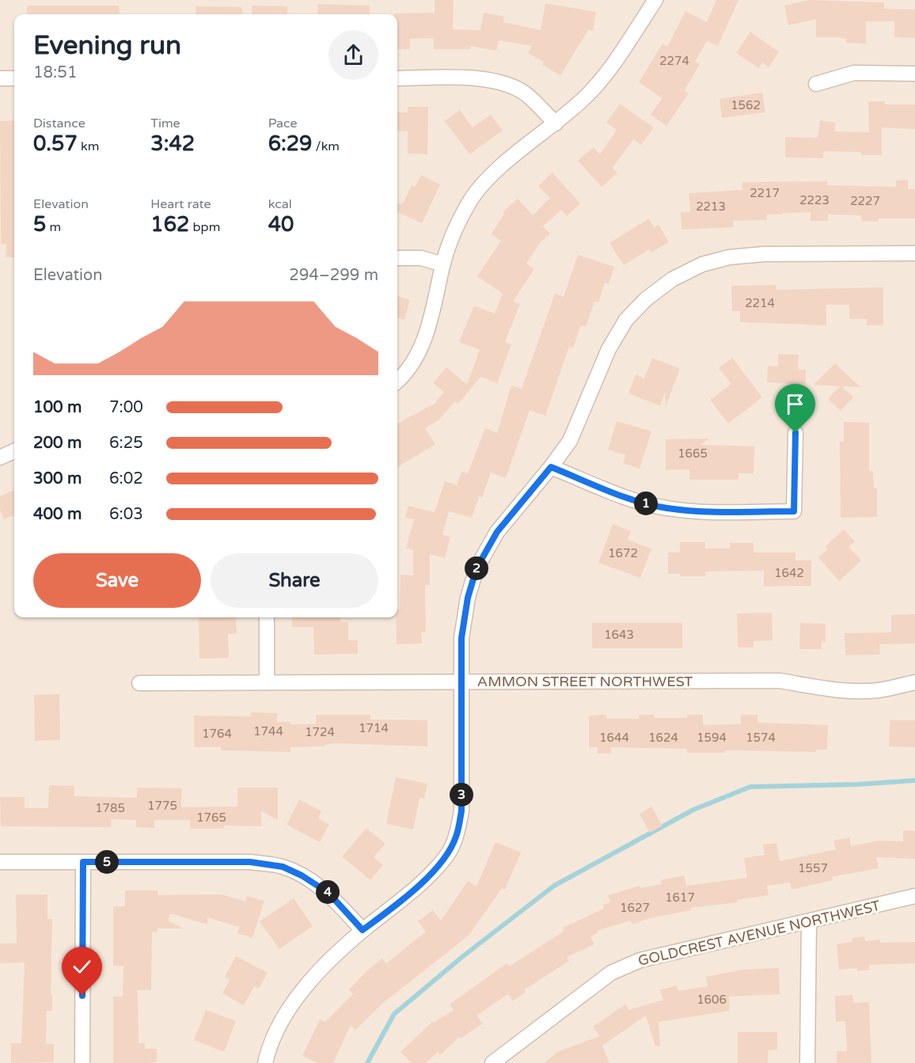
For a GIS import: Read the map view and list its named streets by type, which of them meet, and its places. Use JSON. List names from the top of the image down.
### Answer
{
  "streets": {
    "street": ["AMMON STREET NORTHWEST", "GOLDCREST AVENUE NORTHWEST"]
  },
  "house_numbers": [
    "2274",
    "1562",
    "2217",
    "2223",
    "2227",
    "2213",
    "2214",
    "1665",
    "1672",
    "1642",
    "1643",
    "1714",
    "1744",
    "1724",
    "1764",
    "1644",
    "1624",
    "1594",
    "1574",
    "1775",
    "1785",
    "1765",
    "1557",
    "1617",
    "1627",
    "1606"
  ],
  "page": {
    "heading": ["Evening run", "18:51"],
    "stats": [
      ["Distance", "0.57 km"],
      ["Time", "3:42"],
      ["Pace", "6:29 /km"],
      ["Elevation", "5 m"],
      ["Heart rate", "162 bpm"],
      ["kcal", "40"]
    ],
    "chart": ["Elevation", "294–299 m"],
    "list": [
      {
        "name": "100 m",
        "note": "7:00"
      },
      {
        "name": "200 m",
        "note": "6:25"
      },
      {
        "name": "300 m",
        "note": "6:02"
      },
      {
        "name": "400 m",
        "note": "6:03"
      }
    ],
    "pins": [
      "1",
      "2",
      "3",
      "5",
      "4"
    ],
    "buttons": ["Save", "Share"]
  }
}
